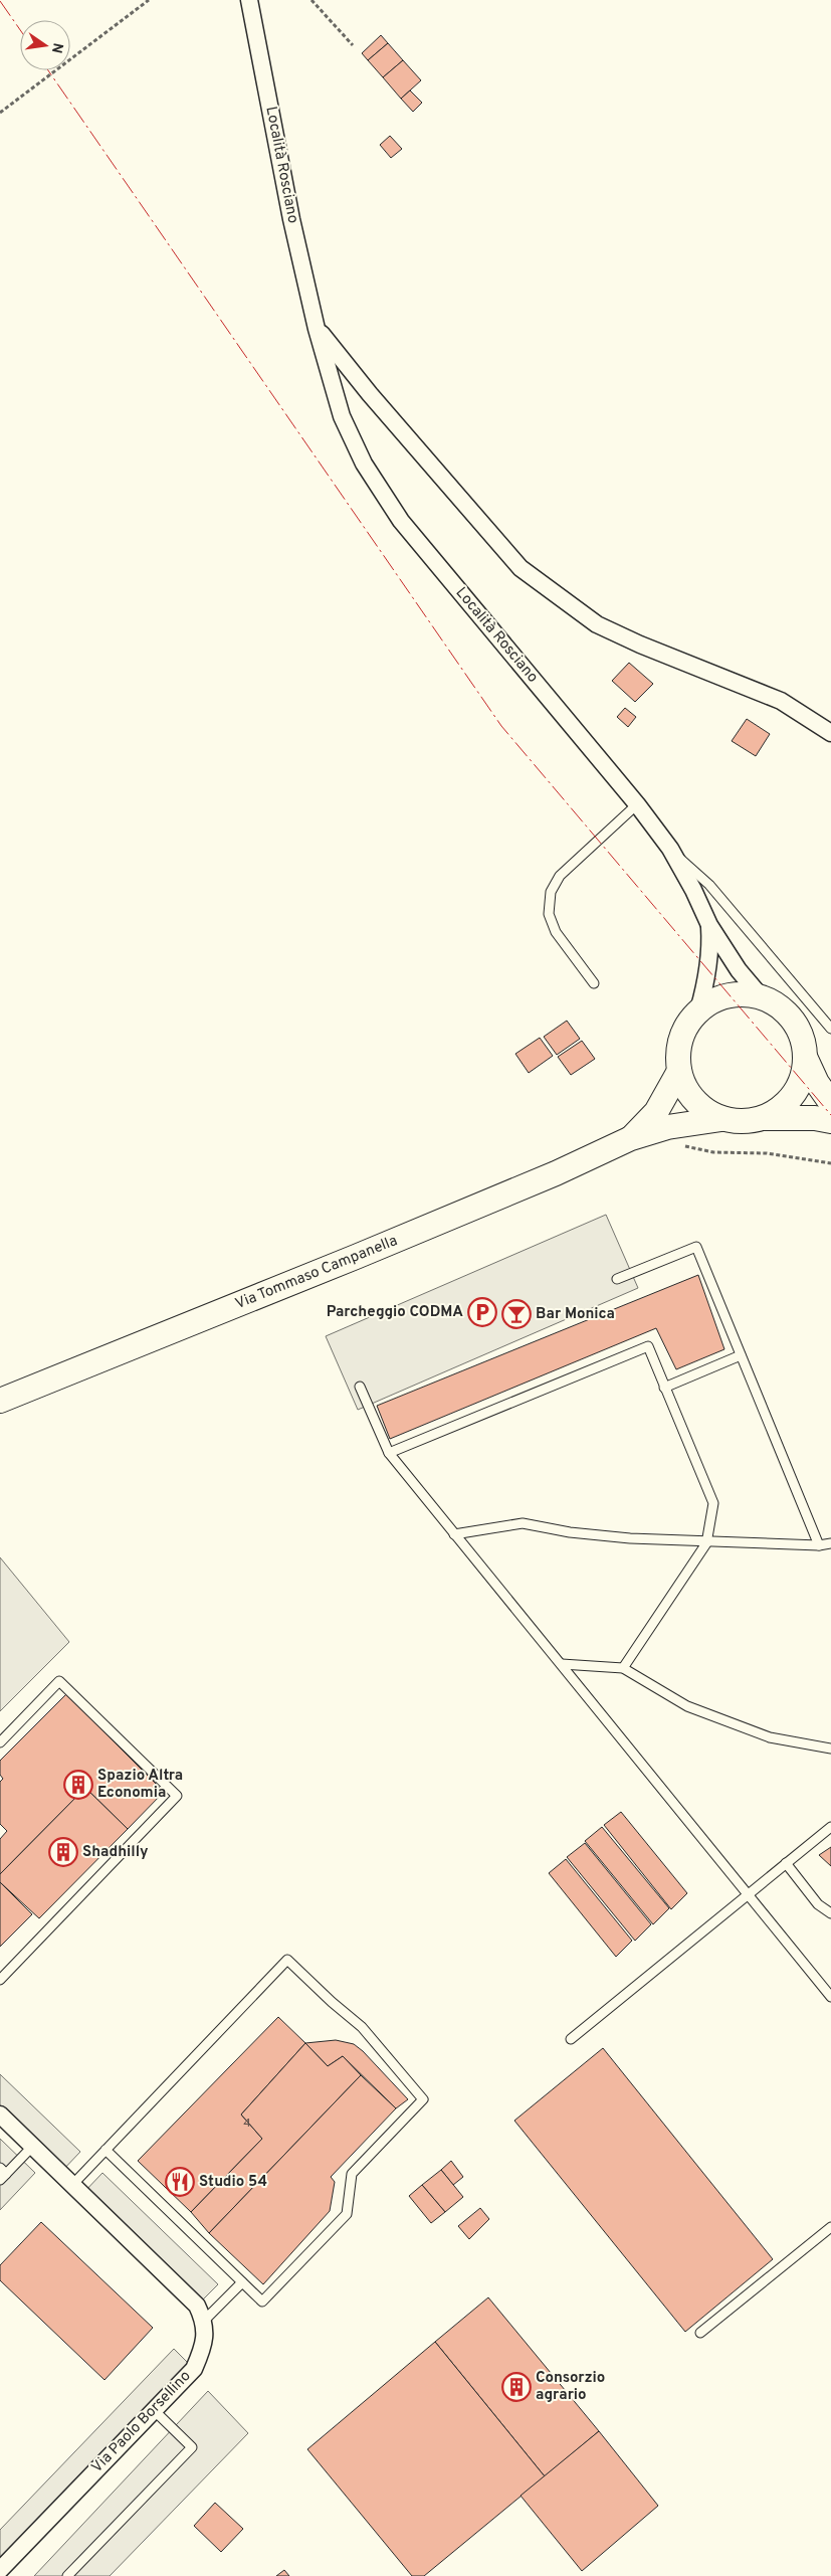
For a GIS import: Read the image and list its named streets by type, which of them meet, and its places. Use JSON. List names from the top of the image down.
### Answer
{
  "streets": {
    "main road": ["Via Tommaso Campanella"],
    "street": ["Località Rosciano", "Via Paolo Borsellino"]
  },
  "crossings": [
    ["Località Rosciano", "Via Tommaso Campanella"]
  ],
  "places": {
    "parking": ["Parcheggio CODMA"],
    "bar": ["Bar Monica"],
    "building": ["Spazio Altra Economia", "Shadhilly", "Consorzio agrario"],
    "restaurant": ["Studio 54"]
  },
  "house_numbers": ["4"],
  "north": "right"
}
